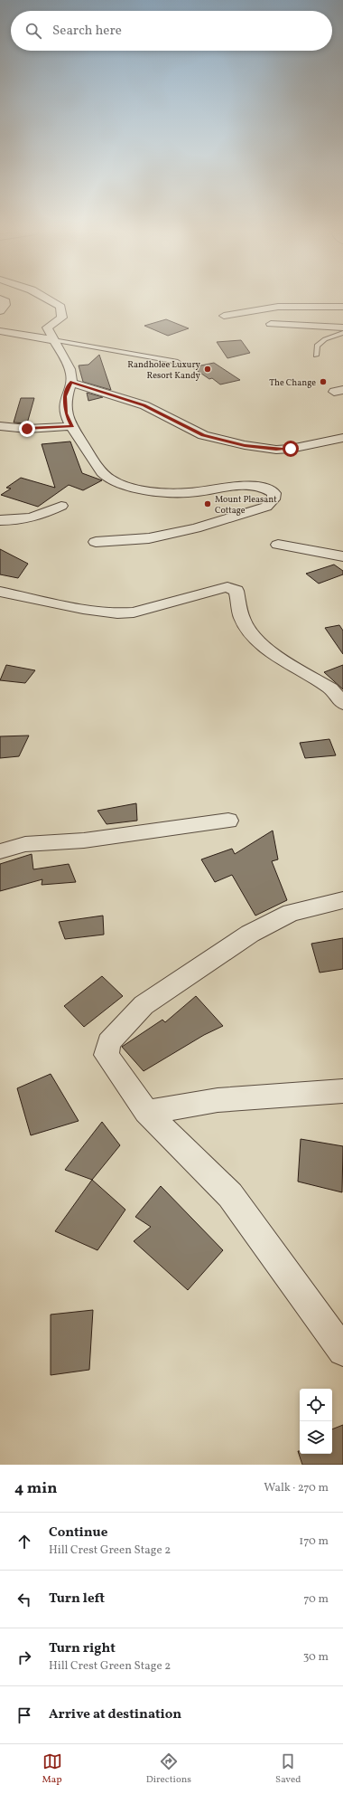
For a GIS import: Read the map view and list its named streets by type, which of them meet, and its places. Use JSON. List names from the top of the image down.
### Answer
{
  "places": ["Randholee Luxury Resort Kandy", "The Change", "Mount Pleasant Cottage"],
  "page": {
    "search": "Search here",
    "heading": ["4 min", "Walk · 270 m"],
    "list": [
      ["Continue", "Hill Crest Green Stage 2", "170 m"],
      ["Turn left", "70 m"],
      ["Turn right", "Hill Crest Green Stage 2", "30 m"],
      "Arrive at destination"
    ],
    "nav": ["Map", "Directions", "Saved"]
  }
}
